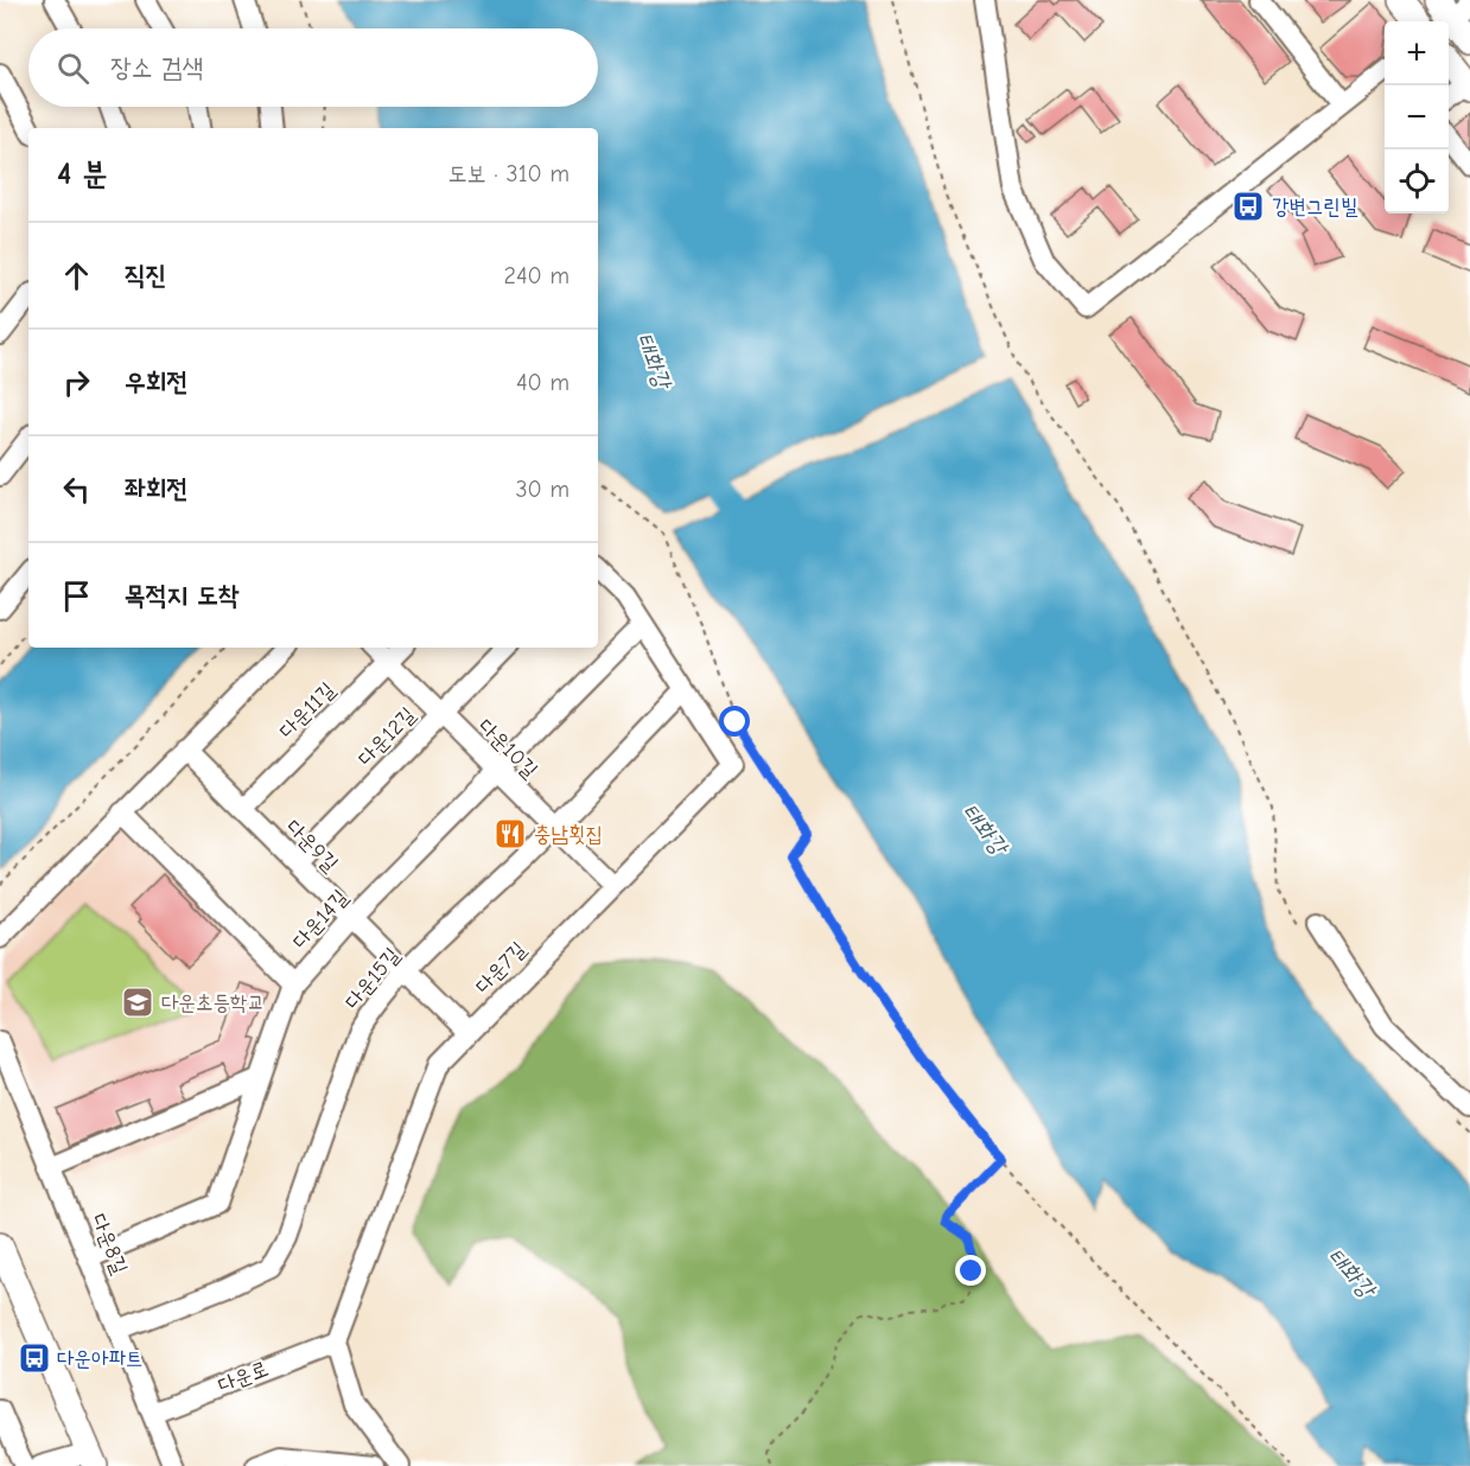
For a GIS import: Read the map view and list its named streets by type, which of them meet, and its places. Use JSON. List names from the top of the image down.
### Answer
{
  "streets": {
    "street": [
      "다운11길",
      "다운12길",
      "다운10길",
      "다운9길",
      "다운14길",
      "다운7길",
      "다운15길",
      "다운8길",
      "다운로"
    ]
  },
  "crossings": [
    ["다운11길", "다운10길"],
    ["다운11길", "다운9길"],
    ["다운12길", "다운10길"],
    ["다운12길", "다운9길"],
    ["다운10길", "다운14길"],
    ["다운10길", "다운7길"],
    ["다운10길", "다운15길"],
    ["다운9길", "다운14길"],
    ["다운9길", "다운7길"],
    ["다운9길", "다운15길"],
    ["다운14길", "다운7길"],
    ["다운14길", "다운8길"],
    ["다운7길", "다운15길"],
    ["다운7길", "다운로"],
    ["다운15길", "다운8길"],
    ["다운8길", "다운로"]
  ],
  "water": ["태화강"],
  "places": {
    "bus stop": ["강변그린빌", "다운아파트"],
    "restaurant": ["충남횟집"],
    "school or university": ["다운초등학교"]
  },
  "page": {
    "map_buttons": ["+", "−"],
    "search": "장소 검색",
    "heading": ["4 분", "도보 · 310 m"],
    "list": [
      ["직진", "240 m"],
      ["우회전", "40 m"],
      ["좌회전", "30 m"],
      "목적지 도착"
    ]
  }
}
